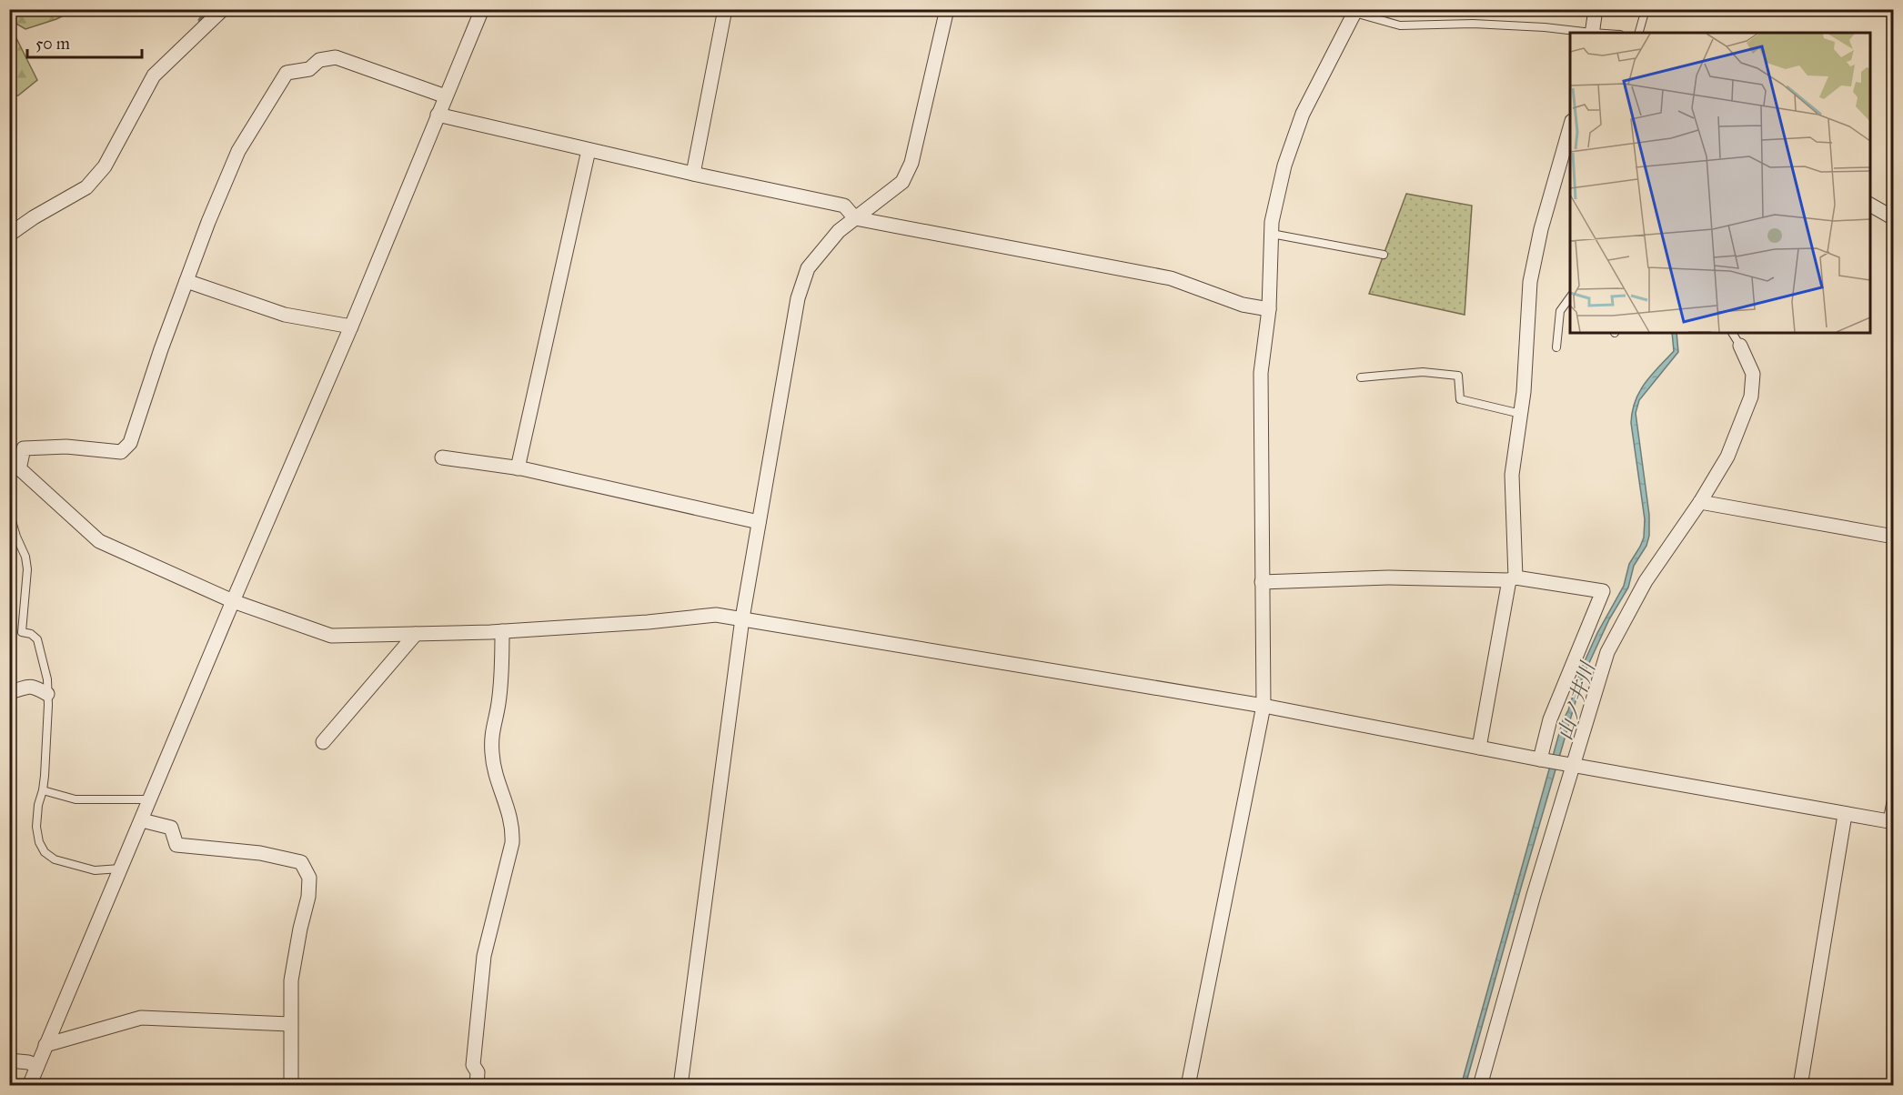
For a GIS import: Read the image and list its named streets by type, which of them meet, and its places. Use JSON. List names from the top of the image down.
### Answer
{
  "water": ["山ノ井川"],
  "scale_bar": "50 m"
}
